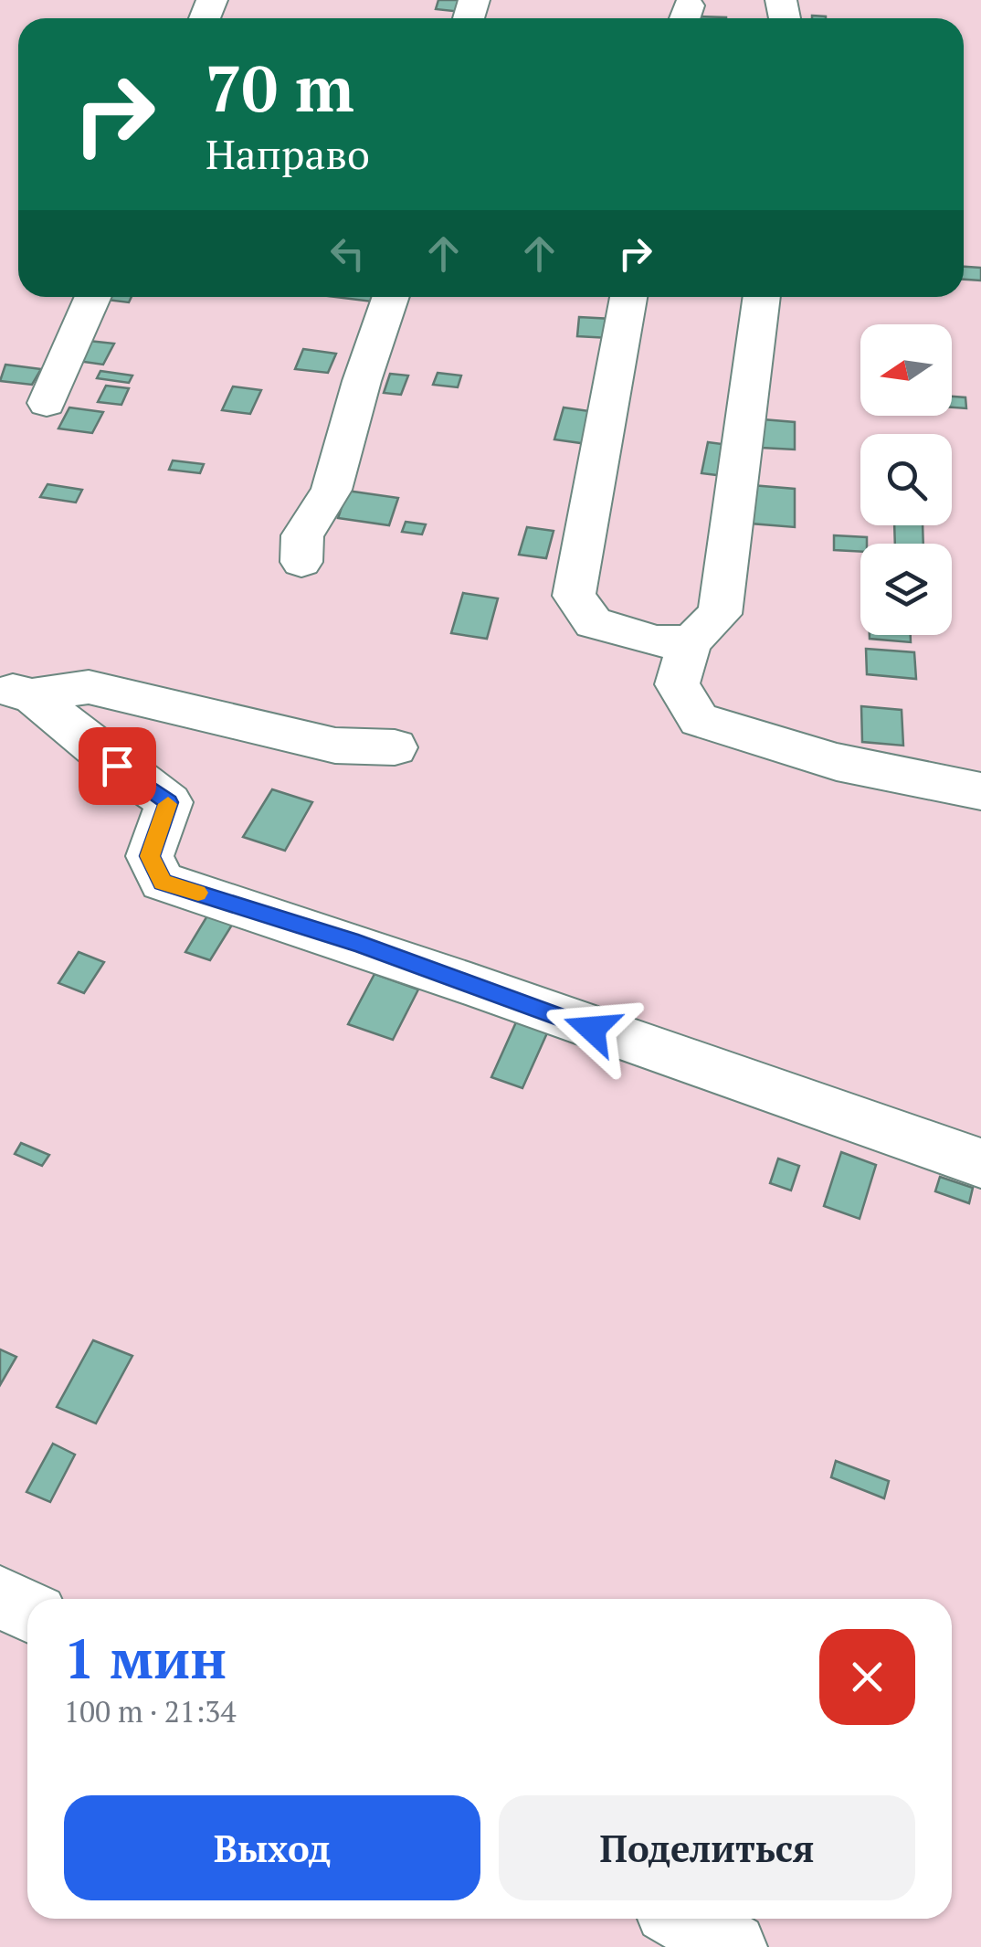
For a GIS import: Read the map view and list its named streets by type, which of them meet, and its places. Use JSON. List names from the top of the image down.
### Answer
{
  "north": "left",
  "page": {
    "turn": ["70 m", "Направо"],
    "heading": ["1 мин", "100 m · 21:34"],
    "buttons": ["Выход", "Поделиться"]
  }
}
